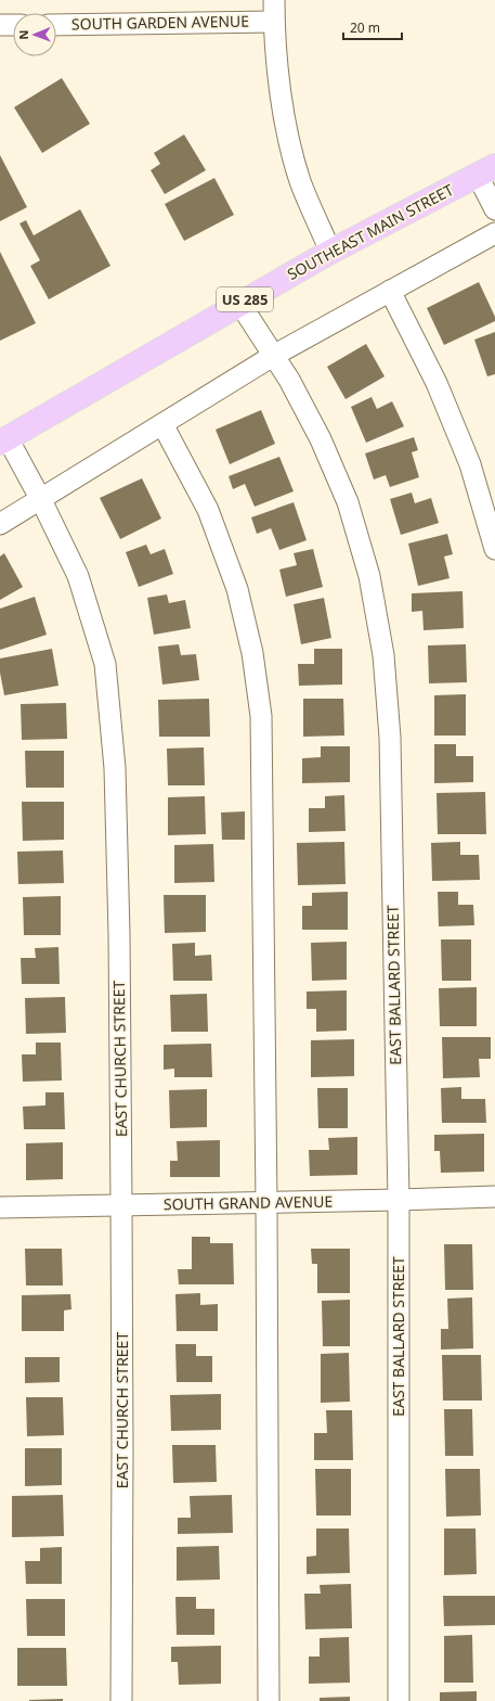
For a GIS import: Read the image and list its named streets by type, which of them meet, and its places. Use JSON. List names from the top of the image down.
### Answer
{
  "streets": {
    "main road": ["SOUTHEAST MAIN STREET", "US 285"],
    "street": [
      "SOUTH GARDEN AVENUE",
      "EAST BALLARD STREET",
      "EAST CHURCH STREET",
      "SOUTH GRAND AVENUE"
    ]
  },
  "crossings": [
    ["SOUTHEAST MAIN STREET", "EAST BALLARD STREET"],
    ["SOUTHEAST MAIN STREET", "EAST CHURCH STREET"],
    ["EAST BALLARD STREET", "SOUTH GRAND AVENUE"],
    ["EAST CHURCH STREET", "SOUTH GRAND AVENUE"]
  ],
  "scale_bar": "20 m",
  "north": "left"
}
